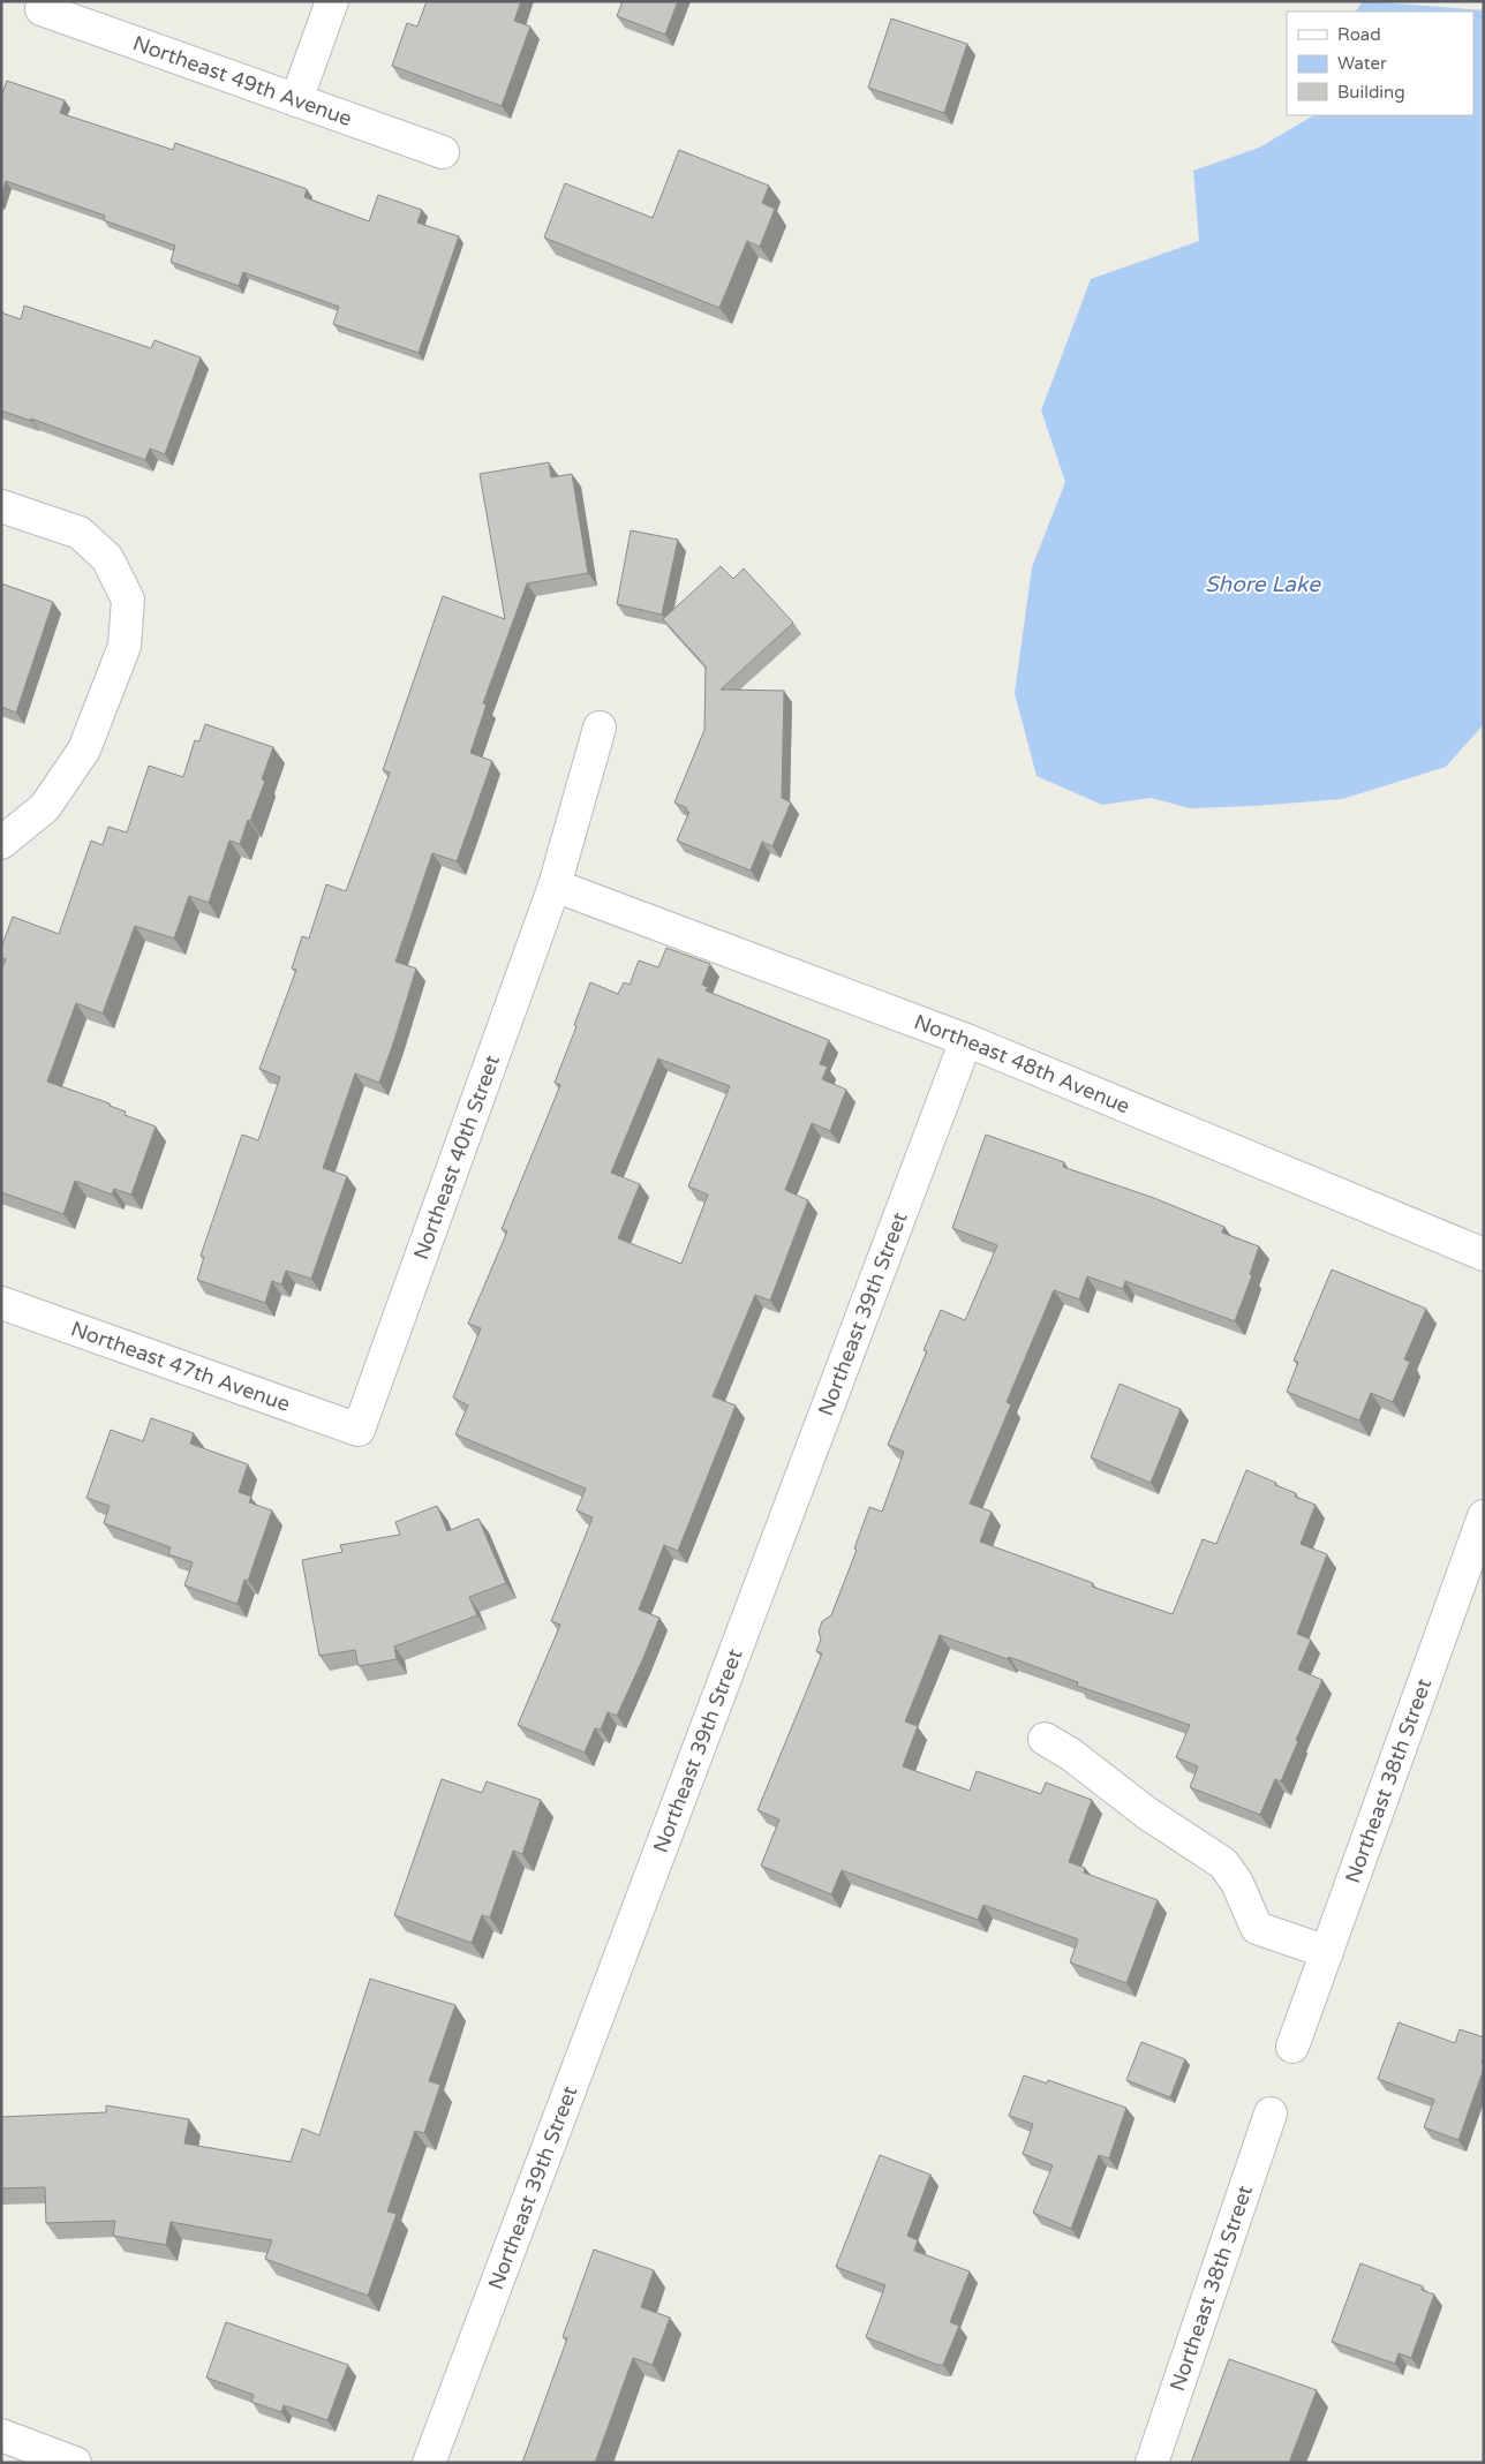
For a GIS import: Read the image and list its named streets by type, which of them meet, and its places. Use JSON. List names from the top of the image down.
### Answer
{
  "streets": {
    "street": [
      "Northeast 49th Avenue",
      "Northeast 48th Avenue",
      "Northeast 40th Street",
      "Northeast 39th Street",
      "Northeast 47th Avenue",
      "Northeast 38th Street"
    ]
  },
  "crossings": [
    ["Northeast 48th Avenue", "Northeast 40th Street"],
    ["Northeast 48th Avenue", "Northeast 39th Street"],
    ["Northeast 40th Street", "Northeast 47th Avenue"]
  ],
  "water": ["Shore Lake"],
  "legend": ["Road", "Water", "Building"]
}
